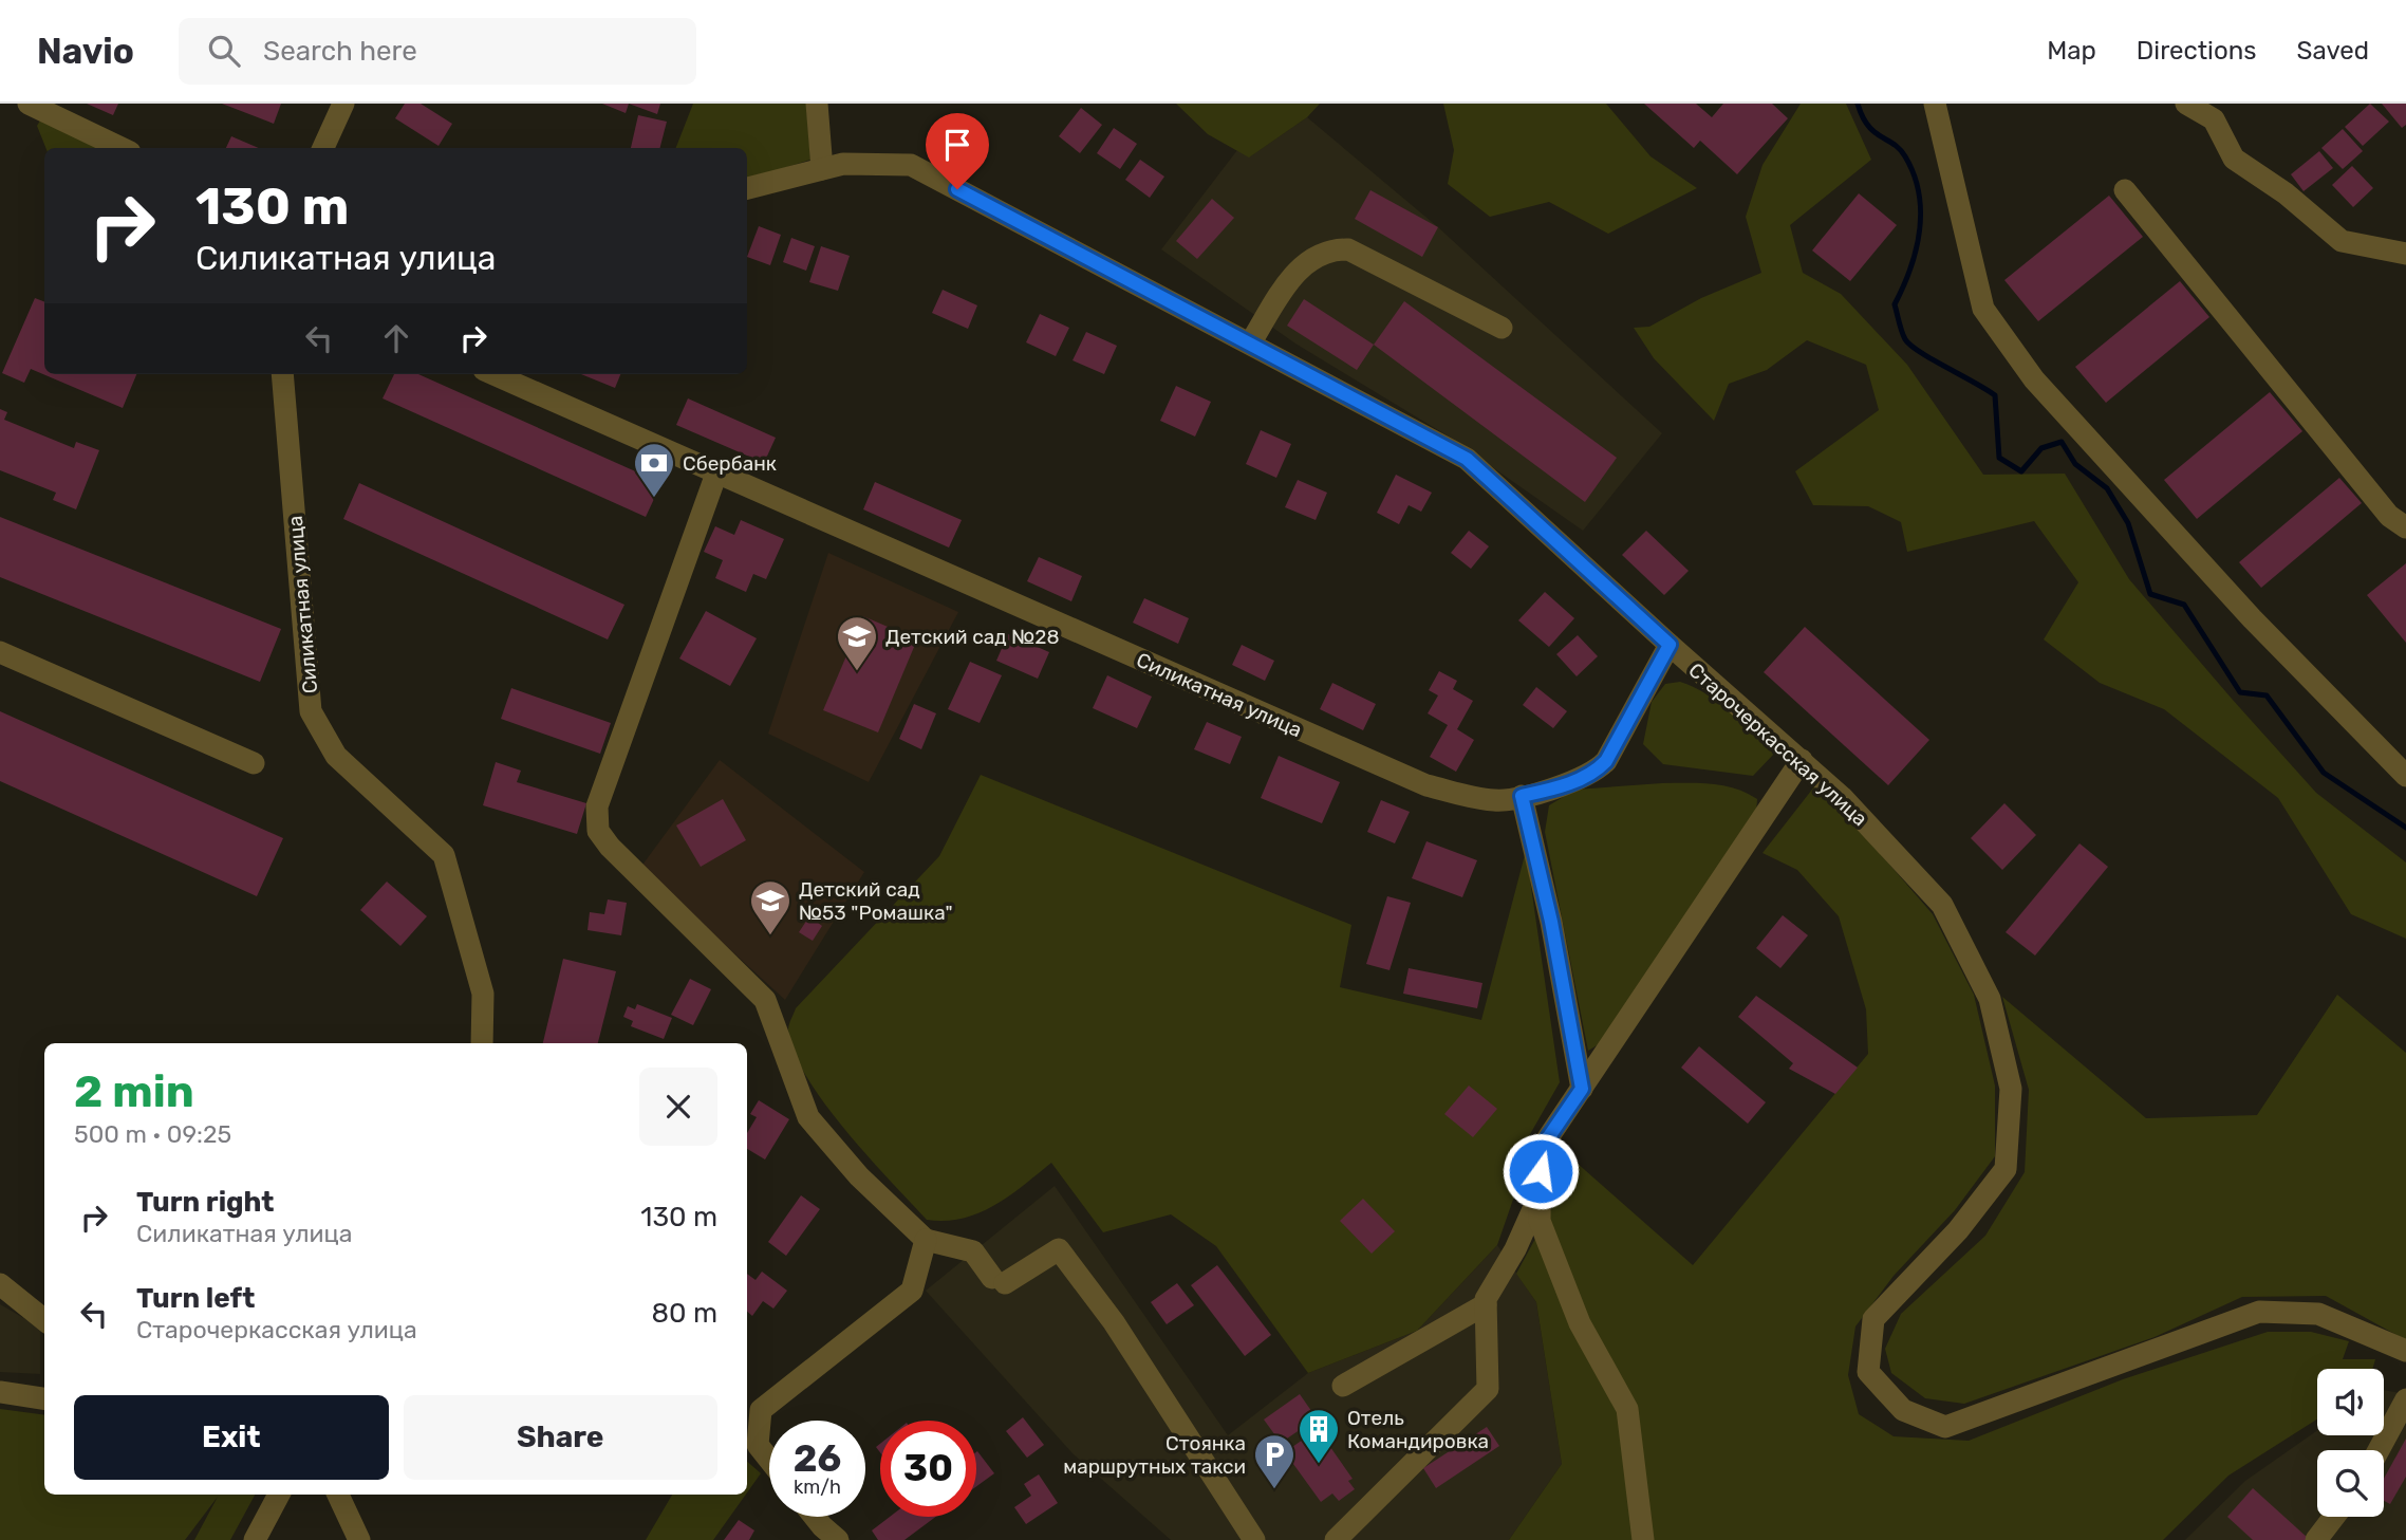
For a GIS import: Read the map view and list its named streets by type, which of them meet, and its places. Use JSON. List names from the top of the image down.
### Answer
{
  "streets": {
    "street": ["Силикатная улица", "Старочеркасская улица"]
  },
  "crossings": [
    ["Силикатная улица", "Старочеркасская улица"]
  ],
  "places": {
    "bank": ["Сбербанк"],
    "school or university": ["Детский сад №28", "Детский сад №53 \"Ромашка\""],
    "building": ["Отель Командировка"],
    "parking": ["Стоянка маршрутных такси"]
  },
  "page": {
    "header": "Navio",
    "search": "Search here",
    "nav": ["Map", "Directions", "Saved"],
    "turn": ["130 m", "Силикатная улица"],
    "heading": ["2 min", "500 m · 09:25"],
    "list": [
      {
        "name": "Turn right",
        "note": "Силикатная улица",
        "value": "130 m"
      },
      {
        "name": "Turn left",
        "note": "Старочеркасская улица",
        "value": "80 m"
      }
    ],
    "buttons": ["Exit", "Share"],
    "speed": "26 km/h",
    "limit": "30"
  }
}
